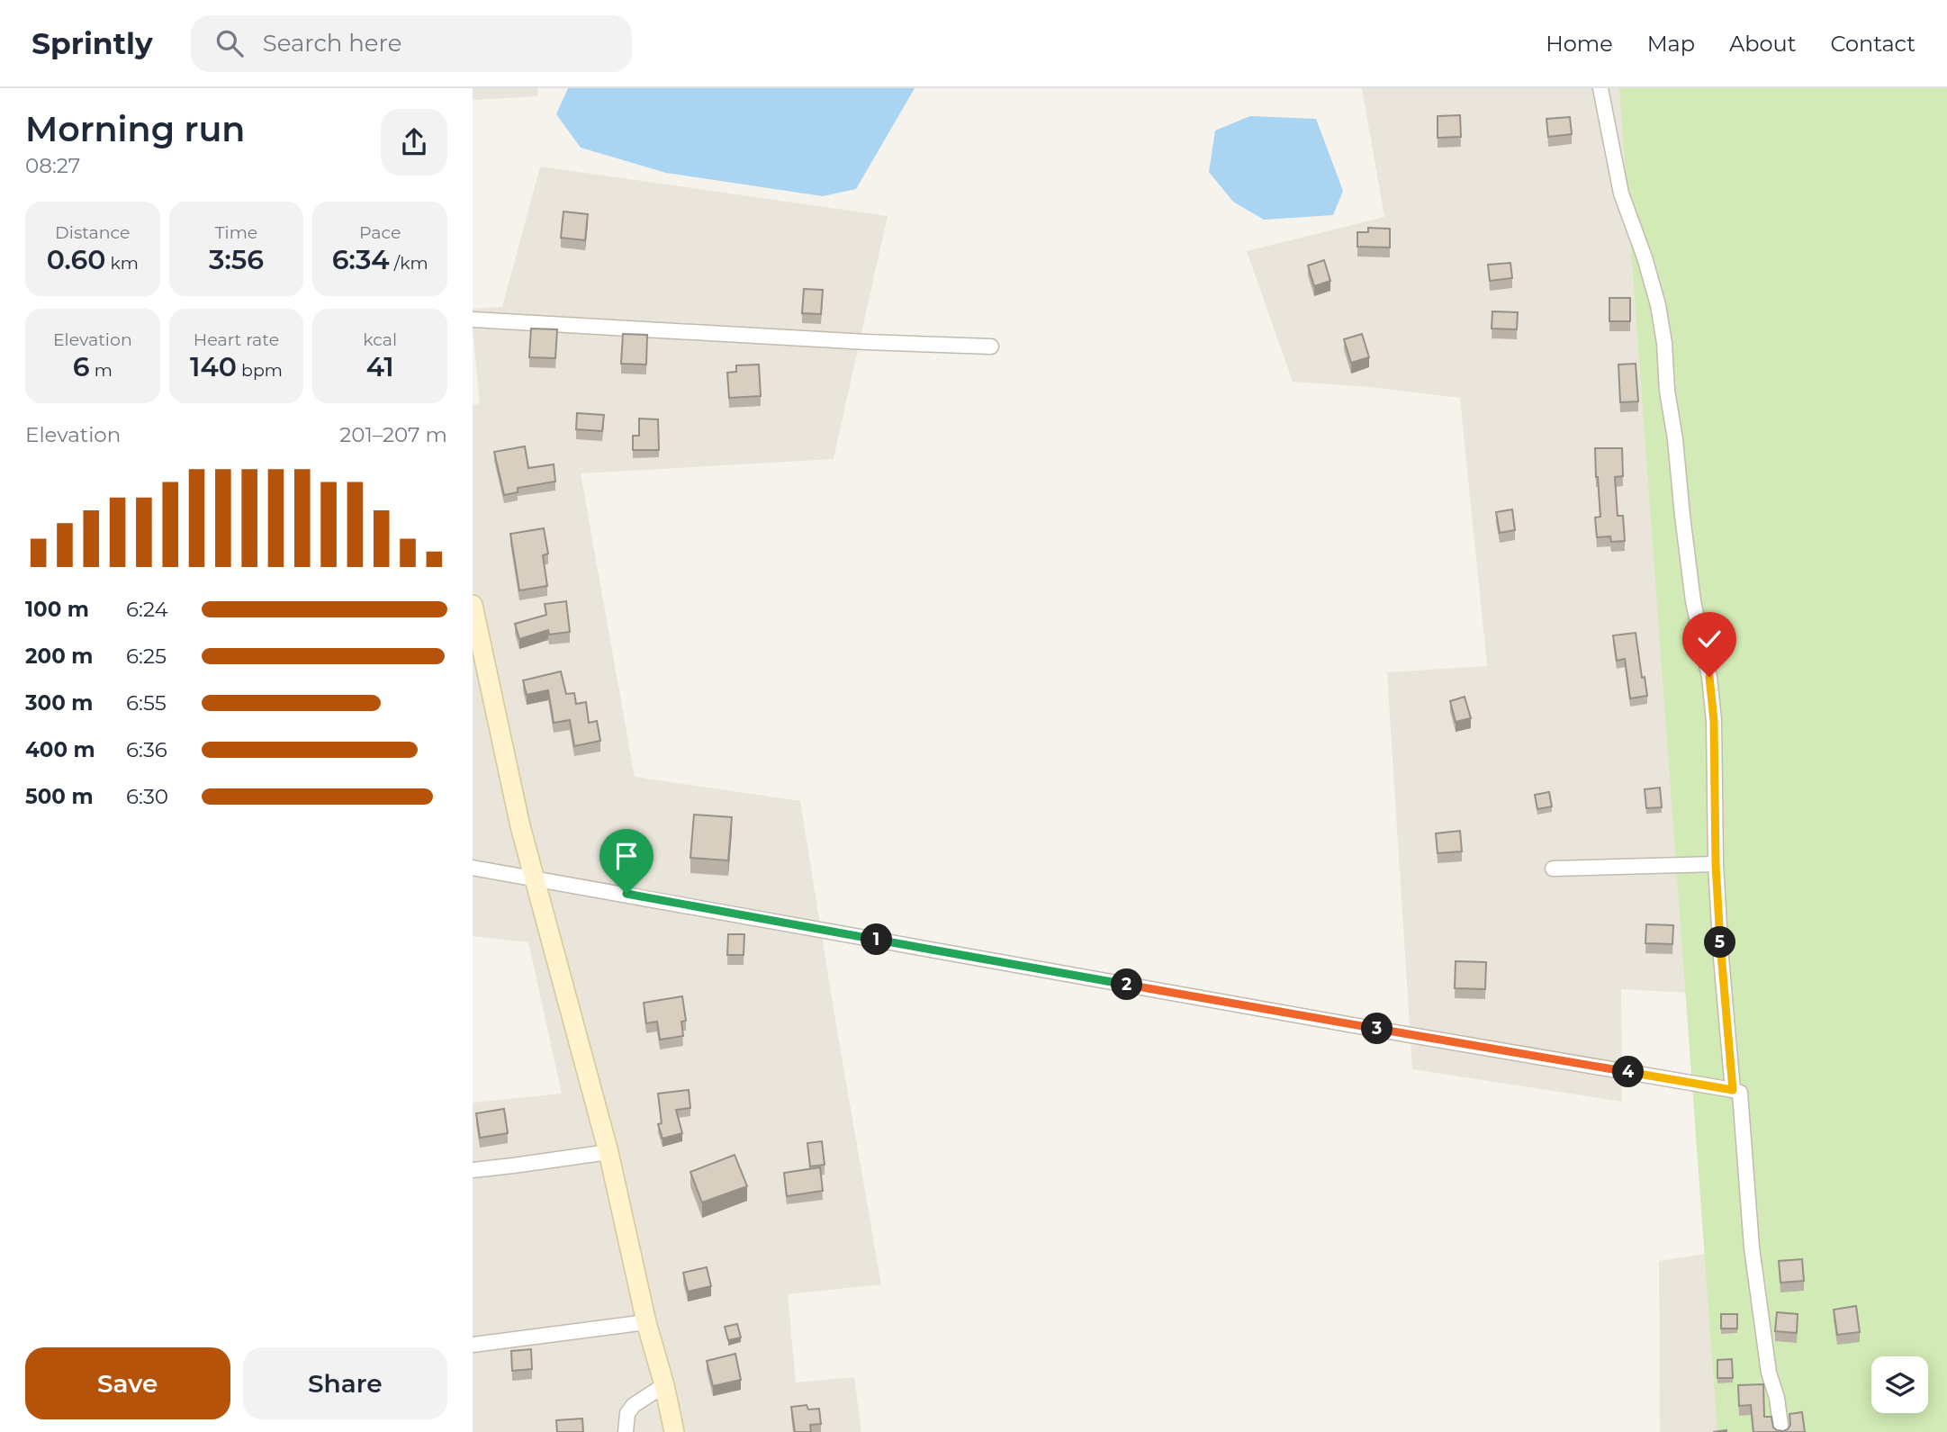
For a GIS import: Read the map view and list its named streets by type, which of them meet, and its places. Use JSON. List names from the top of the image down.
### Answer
{
  "page": {
    "header": "Sprintly",
    "search": "Search here",
    "nav": [
      "Home",
      "Map",
      "About",
      "Contact"
    ],
    "heading": ["Morning run", "08:27"],
    "stats": [
      ["Distance", "0.60 km"],
      ["Time", "3:56"],
      ["Pace", "6:34 /km"],
      ["Elevation", "6 m"],
      ["Heart rate", "140 bpm"],
      ["kcal", "41"]
    ],
    "chart": ["Elevation", "201–207 m"],
    "list": [
      {
        "name": "100 m",
        "note": "6:24"
      },
      {
        "name": "200 m",
        "note": "6:25"
      },
      {
        "name": "300 m",
        "note": "6:55"
      },
      {
        "name": "400 m",
        "note": "6:36"
      },
      {
        "name": "500 m",
        "note": "6:30"
      }
    ],
    "pins": [
      "1",
      "5",
      "2",
      "3",
      "4"
    ],
    "buttons": ["Save", "Share"]
  }
}
